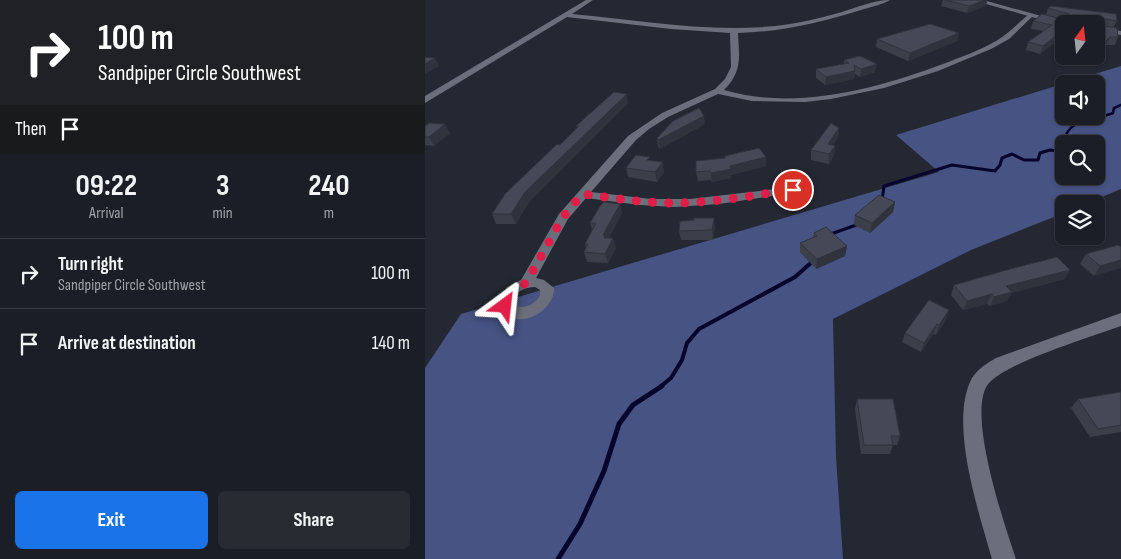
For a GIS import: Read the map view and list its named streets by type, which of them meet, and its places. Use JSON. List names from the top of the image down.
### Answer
{
  "north": "top",
  "page": {
    "turn": ["100 m", "Sandpiper Circle Southwest"],
    "then": "Then",
    "eta": [
      "09:22",
      "Arrival",
      "3",
      "min",
      "240",
      "m"
    ],
    "list": [
      {
        "name": "Turn right",
        "note": "Sandpiper Circle Southwest",
        "value": "100 m"
      },
      {
        "name": "Arrive at destination",
        "value": "140 m"
      }
    ],
    "buttons": ["Exit", "Share"]
  }
}
